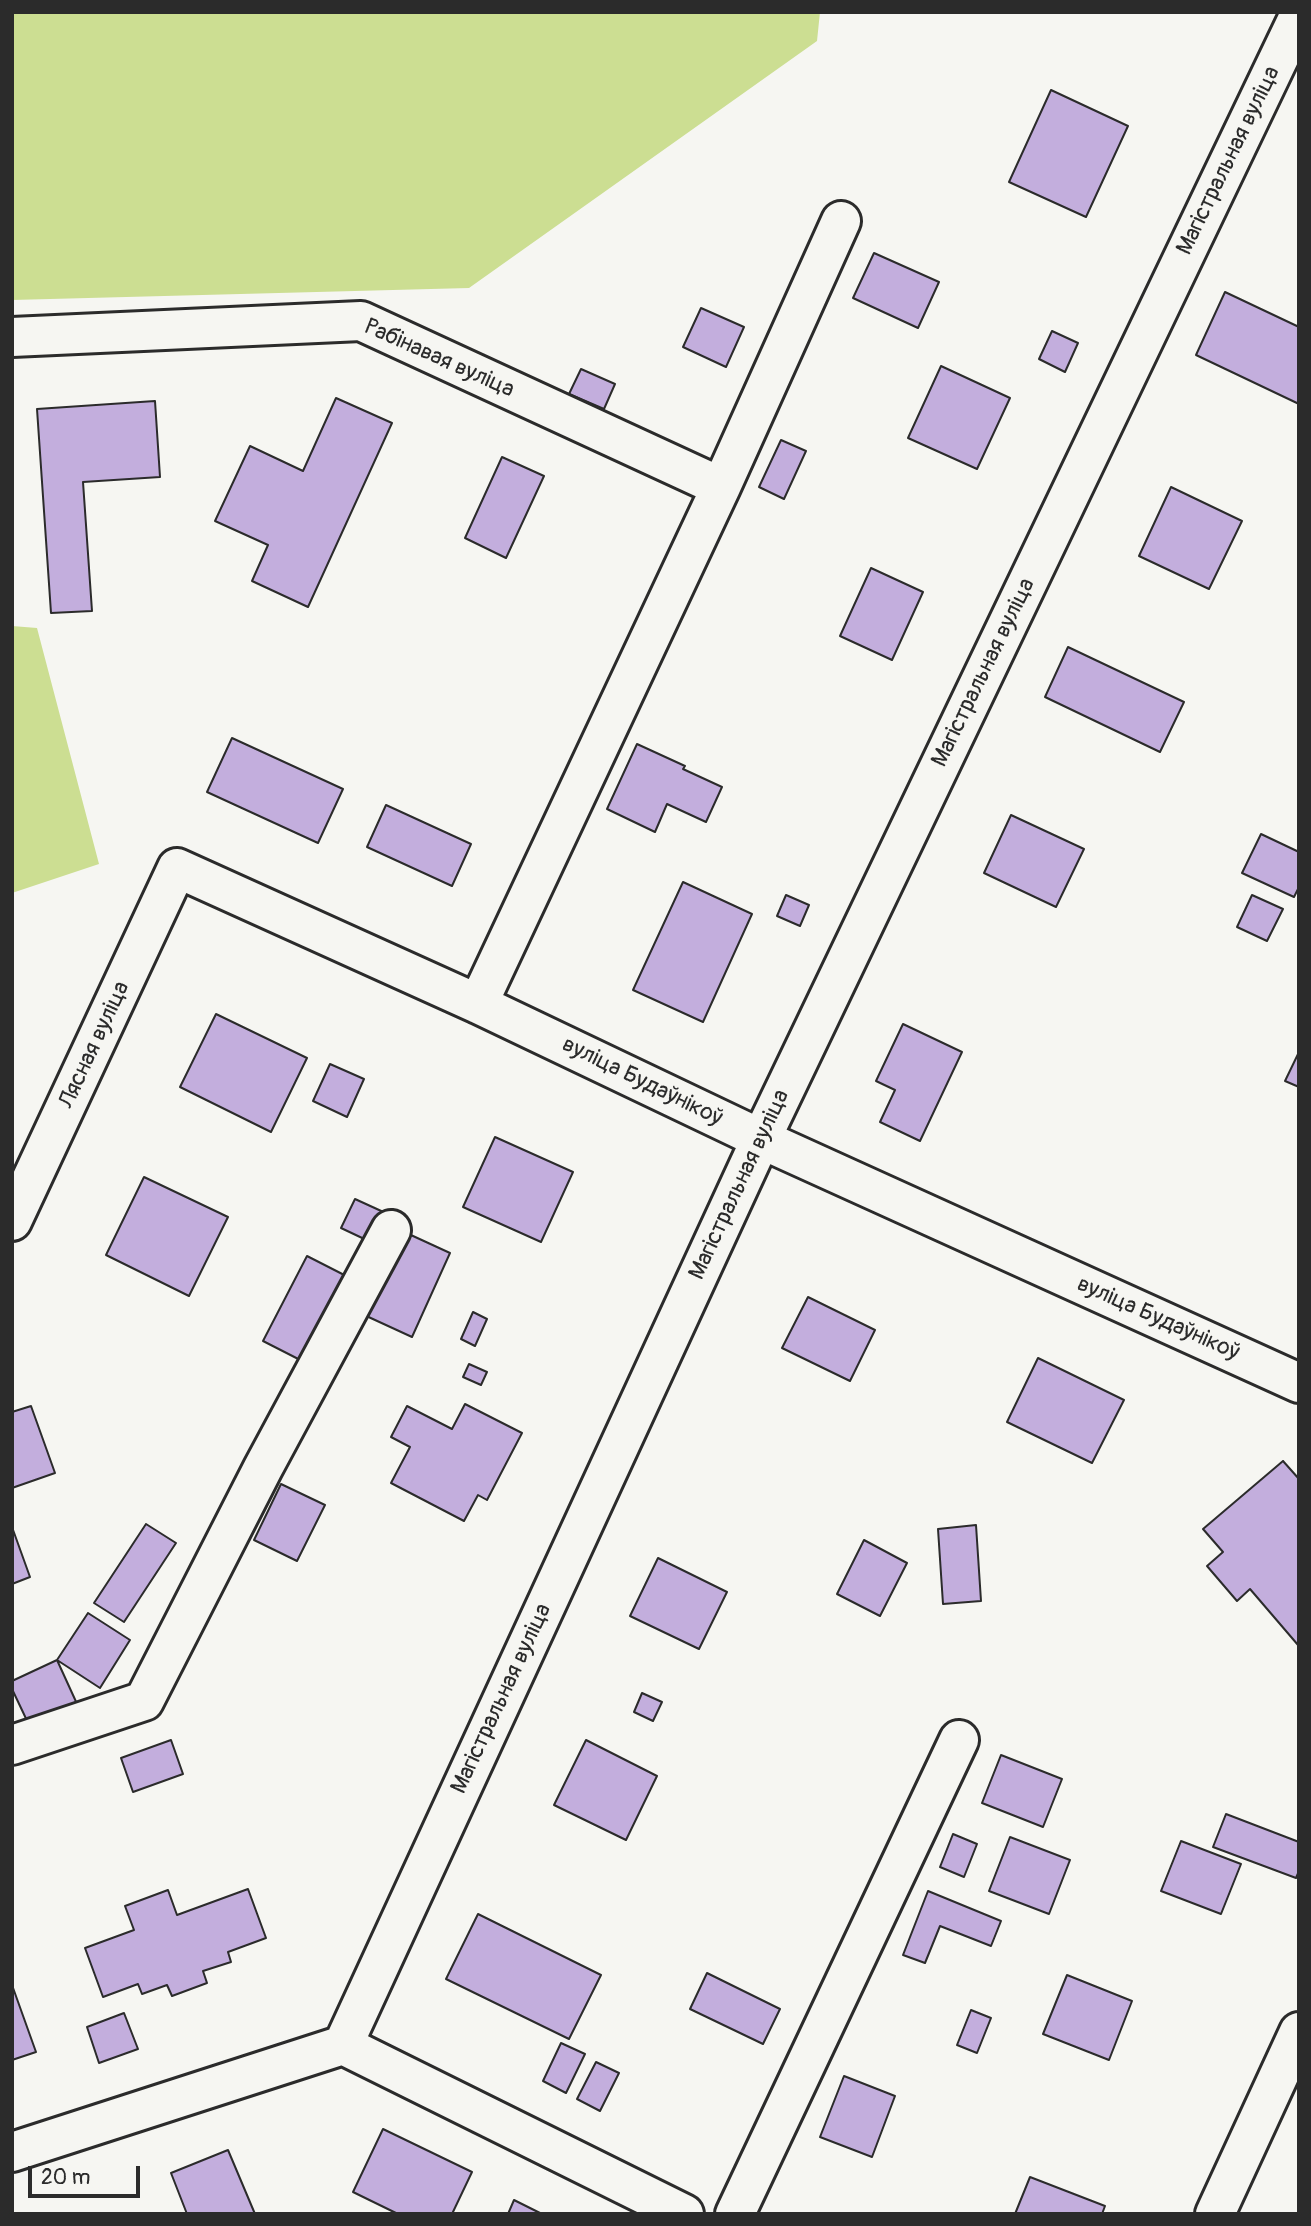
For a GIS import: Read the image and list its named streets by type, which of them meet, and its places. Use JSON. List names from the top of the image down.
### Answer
{
  "streets": {
    "street": [
      "Магістральная вуліца",
      "Рабінавая вуліца",
      "Лясная вуліца",
      "вуліца Будаўнікоў"
    ]
  },
  "crossings": [
    ["Магістральная вуліца", "вуліца Будаўнікоў"],
    ["Лясная вуліца", "вуліца Будаўнікоў"]
  ],
  "scale_bar": "20 m"
}
